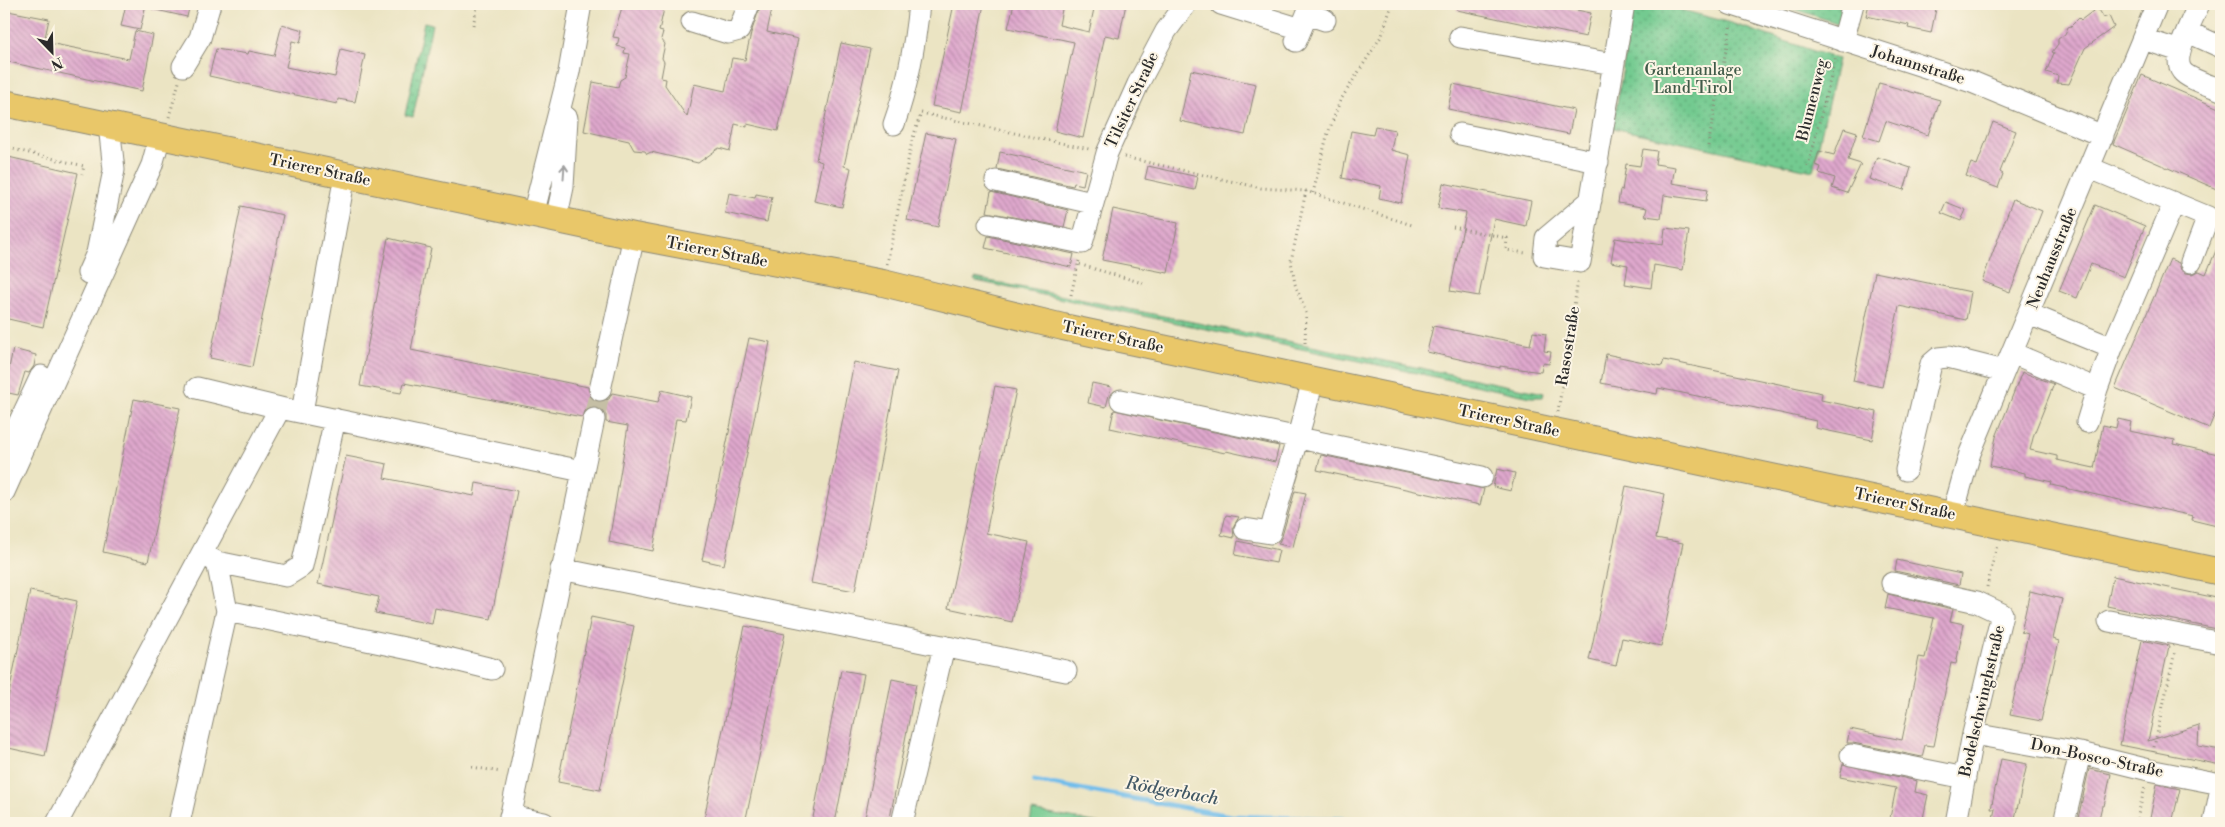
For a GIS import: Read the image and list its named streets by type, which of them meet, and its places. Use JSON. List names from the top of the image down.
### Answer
{
  "streets": {
    "main road": ["Trierer Straße"],
    "street": [
      "Johannstraße",
      "Tilsiter Straße",
      "Neuhausstraße",
      "Bodelschwinghstraße",
      "Don-Bosco-Straße"
    ],
    "path": ["Blumenweg", "Rasostraße"]
  },
  "crossings": [
    ["Johannstraße", "Blumenweg"],
    ["Johannstraße", "Neuhausstraße"],
    ["Trierer Straße", "Neuhausstraße"],
    ["Trierer Straße", "Rasostraße"],
    ["Trierer Straße", "Bodelschwinghstraße"],
    ["Bodelschwinghstraße", "Don-Bosco-Straße"]
  ],
  "water": ["Rödgerbach"],
  "parks": ["Gartenanlage Land-Tirol"],
  "north": "bottom right"
}
